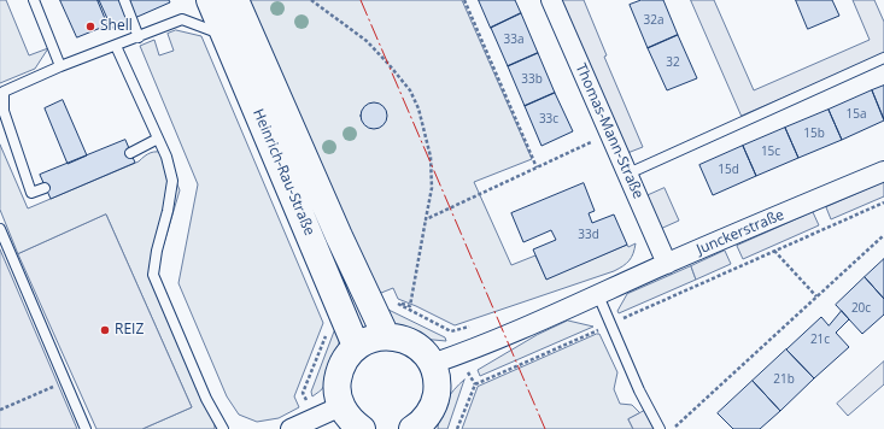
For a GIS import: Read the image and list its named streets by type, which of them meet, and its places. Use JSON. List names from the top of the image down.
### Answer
{
  "streets": {
    "main road": ["Heinrich-Rau-Straße"],
    "street": ["Thomas-Mann-Straße", "Junckerstraße"]
  },
  "crossings": [
    ["Thomas-Mann-Straße", "Junckerstraße"]
  ],
  "places": ["Shell", "REIZ"],
  "house_numbers": [
    "32a",
    "33a",
    "32",
    "33b",
    "15a",
    "33c",
    "15b",
    "15c",
    "15d",
    "33d",
    "20c",
    "21c",
    "21b"
  ]
}
